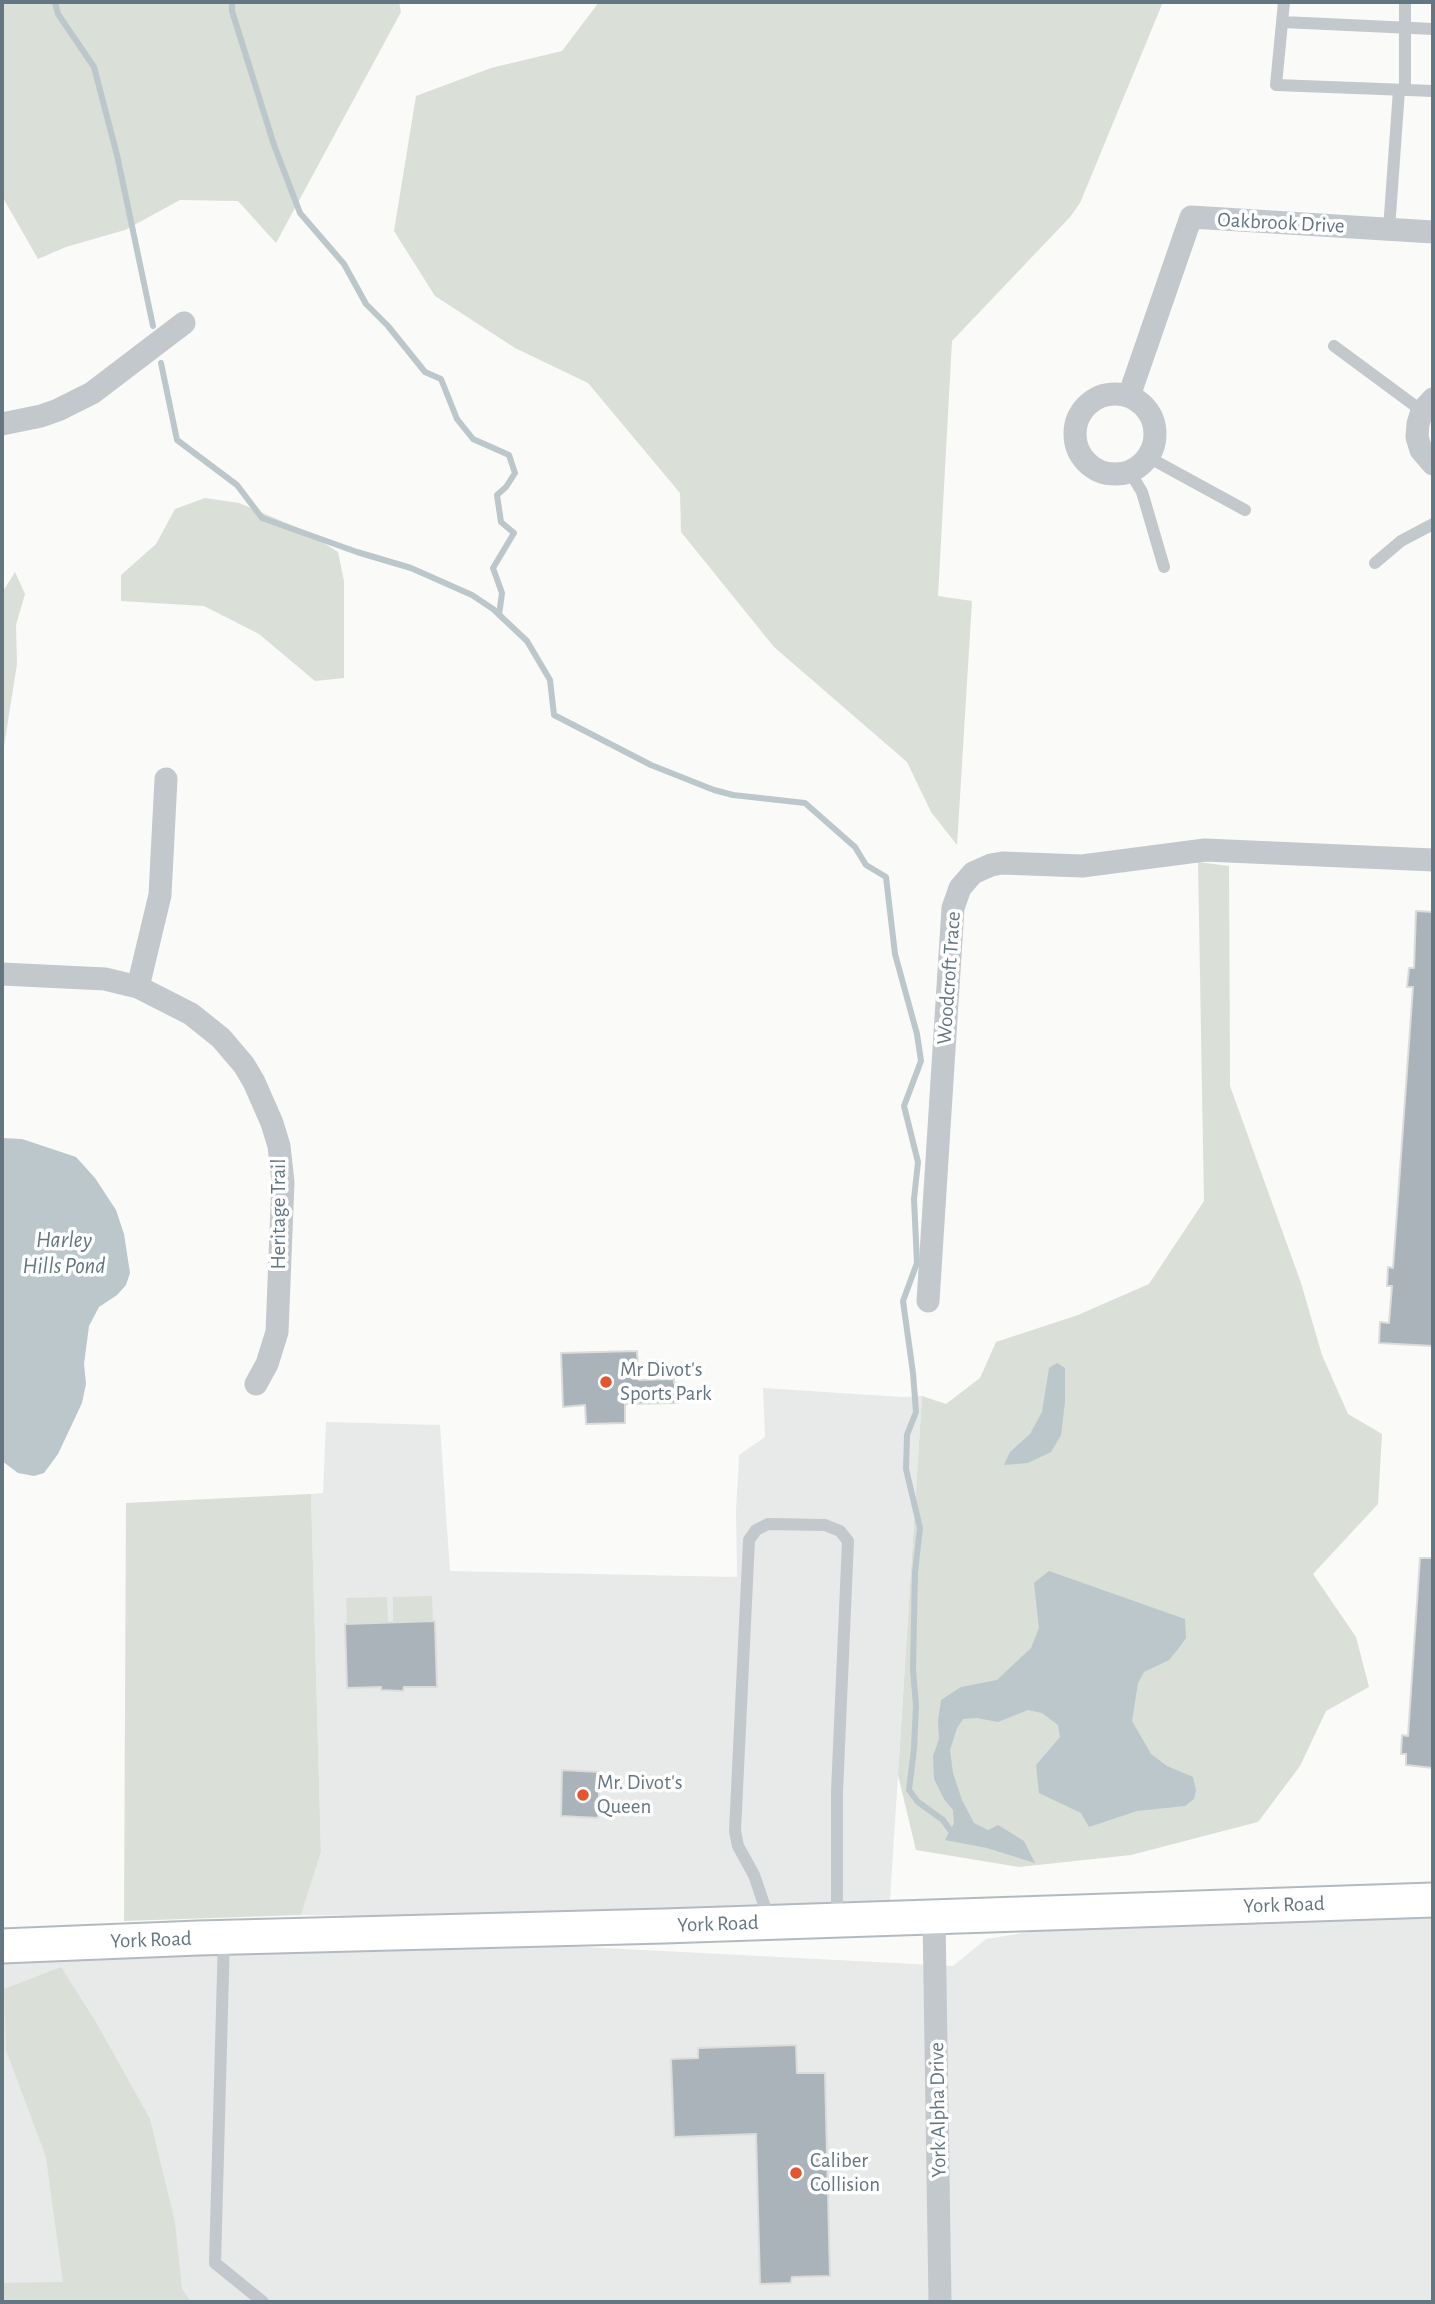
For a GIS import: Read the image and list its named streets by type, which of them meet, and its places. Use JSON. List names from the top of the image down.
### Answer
{
  "streets": {
    "street": [
      "Oakbrook Drive",
      "Woodcroft Trace",
      "Heritage Trail",
      "York Road",
      "York Alpha Drive"
    ]
  },
  "crossings": [
    ["York Road", "York Alpha Drive"]
  ],
  "water": ["Harley Hills Pond"],
  "places": ["Mr Divot's Sports Park", "Mr. Divot's Queen", "Caliber Collision"]
}
